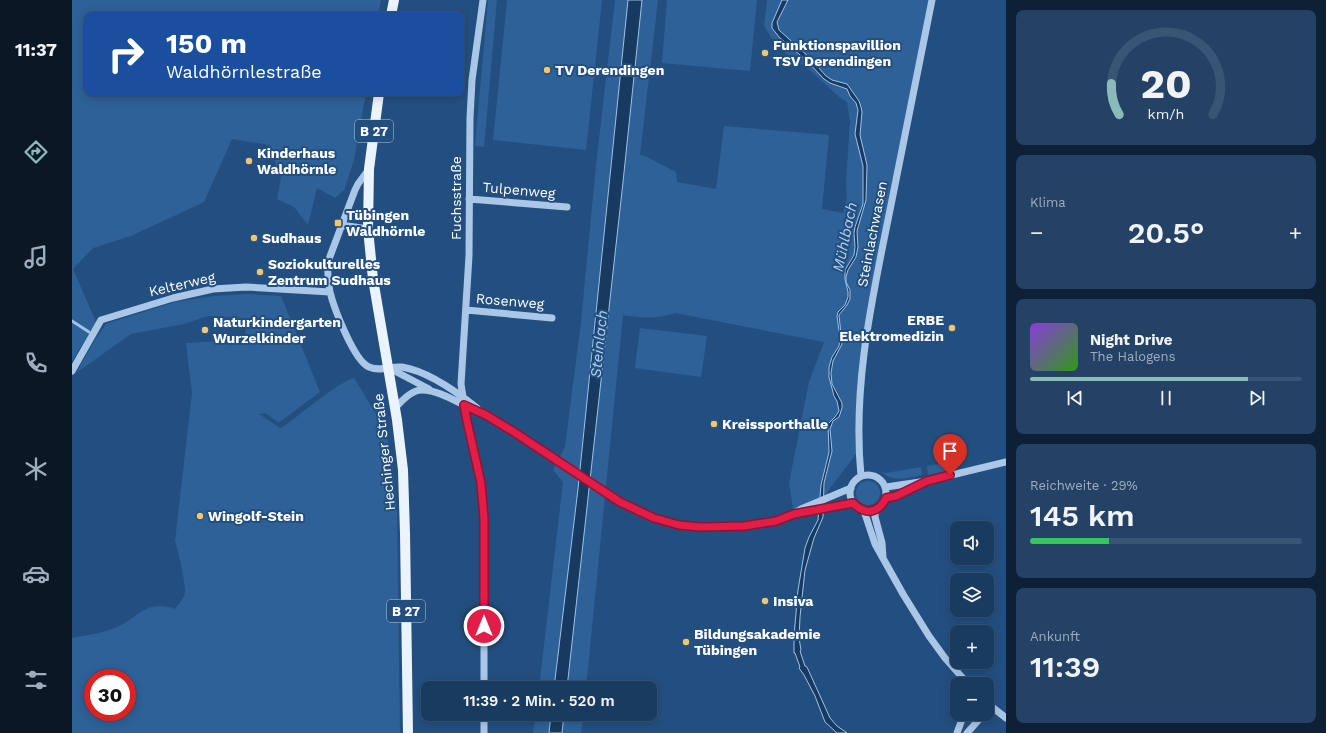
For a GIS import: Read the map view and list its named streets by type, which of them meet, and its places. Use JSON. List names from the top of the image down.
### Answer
{
  "streets": {
    "main road": ["B 27", "Hechinger Straße"],
    "street": [
      "Tulpenweg",
      "Fuchsstraße",
      "Steinlachwasen",
      "Kelterweg",
      "Rosenweg"
    ]
  },
  "crossings": [
    ["Tulpenweg", "Fuchsstraße"],
    ["Fuchsstraße", "Rosenweg"],
    ["Kelterweg", "Hechinger Straße"]
  ],
  "water": ["Mühlbach", "Steinlach"],
  "places": {
    "other": [
      "Funktionspavillion TSV Derendingen",
      "TV Derendingen",
      "Kinderhaus Waldhörnle",
      "Sudhaus",
      "Soziokulturelles Zentrum Sudhaus",
      "ERBE Elektromedizin",
      "Naturkindergarten Wurzelkinder",
      "Kreissporthalle",
      "Wingolf-Stein",
      "Insiva",
      "Bildungsakademie Tübingen"
    ],
    "transit": ["Tübingen Waldhörnle"]
  },
  "page": {
    "tabs": "11:37",
    "turn": ["150 m", "Waldhörnlestraße"],
    "tile": [
      "Klima",
      ["Reichweite · 29%", "145 km"],
      ["Ankunft", "11:39"]
    ],
    "heat": ["−", "20.5°", "+"],
    "song": ["Night Drive", "The Halogens"],
    "map_buttons": ["+", "−"],
    "limit": "30",
    "trip": "11:39 · 2 Min. · 520 m",
    "gauge": ["20", "km/h"]
  }
}
